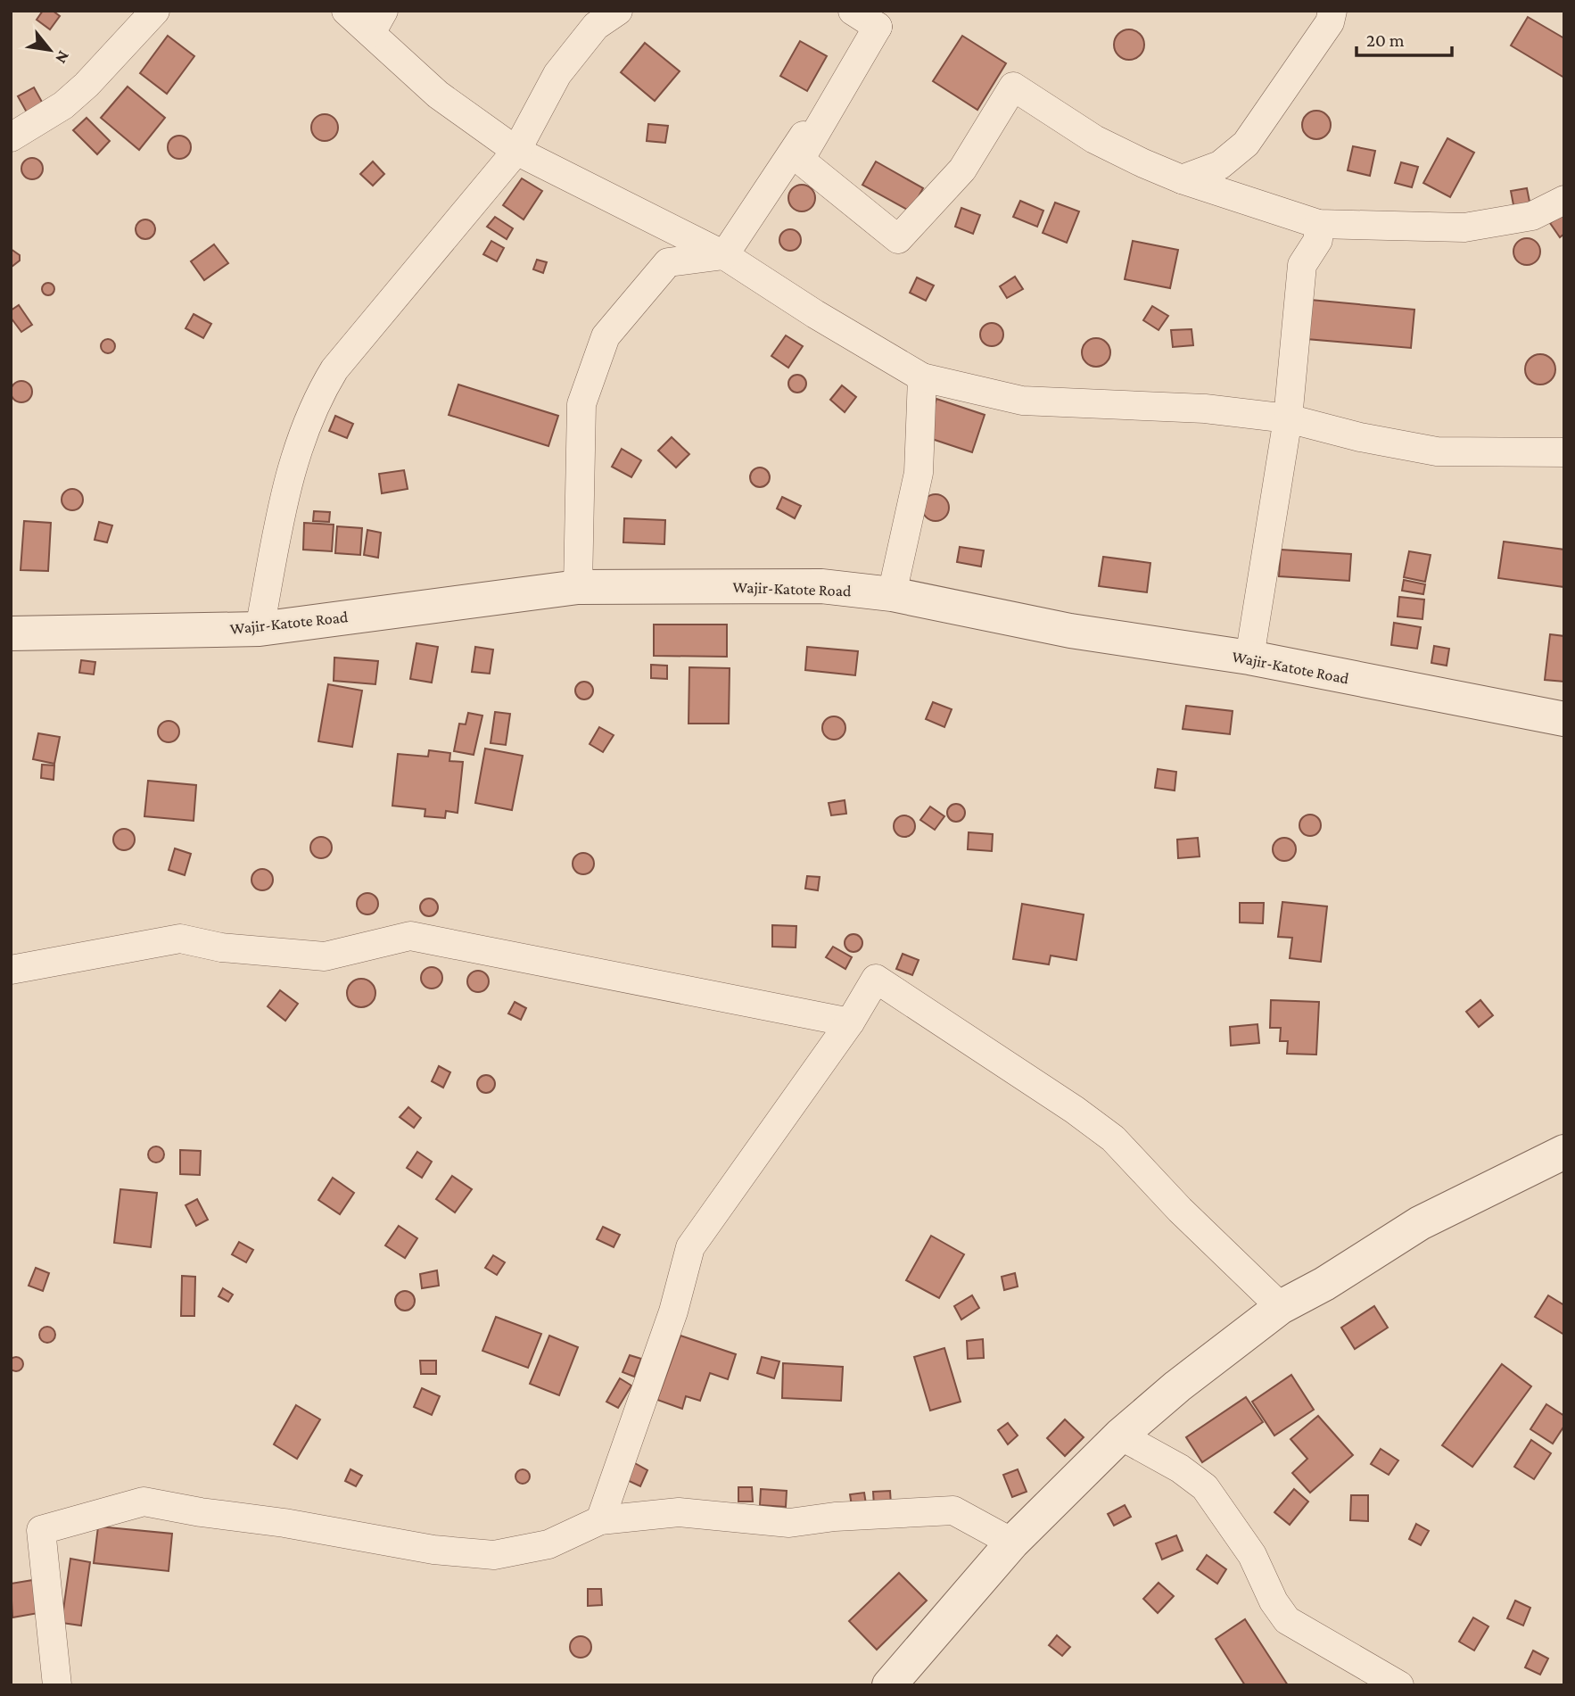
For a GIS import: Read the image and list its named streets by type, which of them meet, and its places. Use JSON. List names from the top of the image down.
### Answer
{
  "streets": {
    "street": ["Wajir-Katote Road"]
  },
  "scale_bar": "20 m",
  "north": "bottom right"
}
